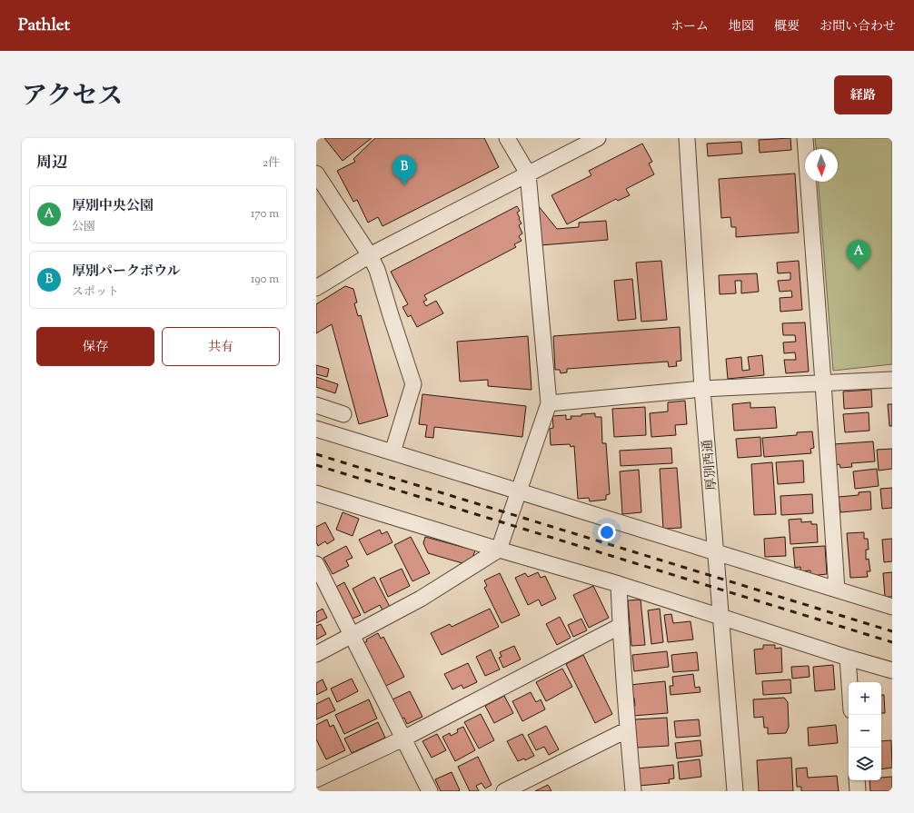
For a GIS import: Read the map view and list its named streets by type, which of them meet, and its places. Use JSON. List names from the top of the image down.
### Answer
{
  "streets": {
    "street": ["厚別西通"]
  },
  "north": "bottom",
  "page": {
    "header": "Pathlet",
    "nav": [
      "ホーム",
      "地図",
      "概要",
      "お問い合わせ"
    ],
    "title": "アクセス",
    "buttons": [
      "経路",
      ["保存", "共有"]
    ],
    "heading": ["周辺", "2件"],
    "pins": ["B", "A"],
    "list": [
      {
        "mark": "A",
        "name": "厚別中央公園",
        "note": "公園",
        "value": "170 m"
      },
      {
        "mark": "B",
        "name": "厚別パークボウル",
        "note": "スポット",
        "value": "190 m"
      }
    ],
    "map_buttons": ["+", "−"]
  }
}
